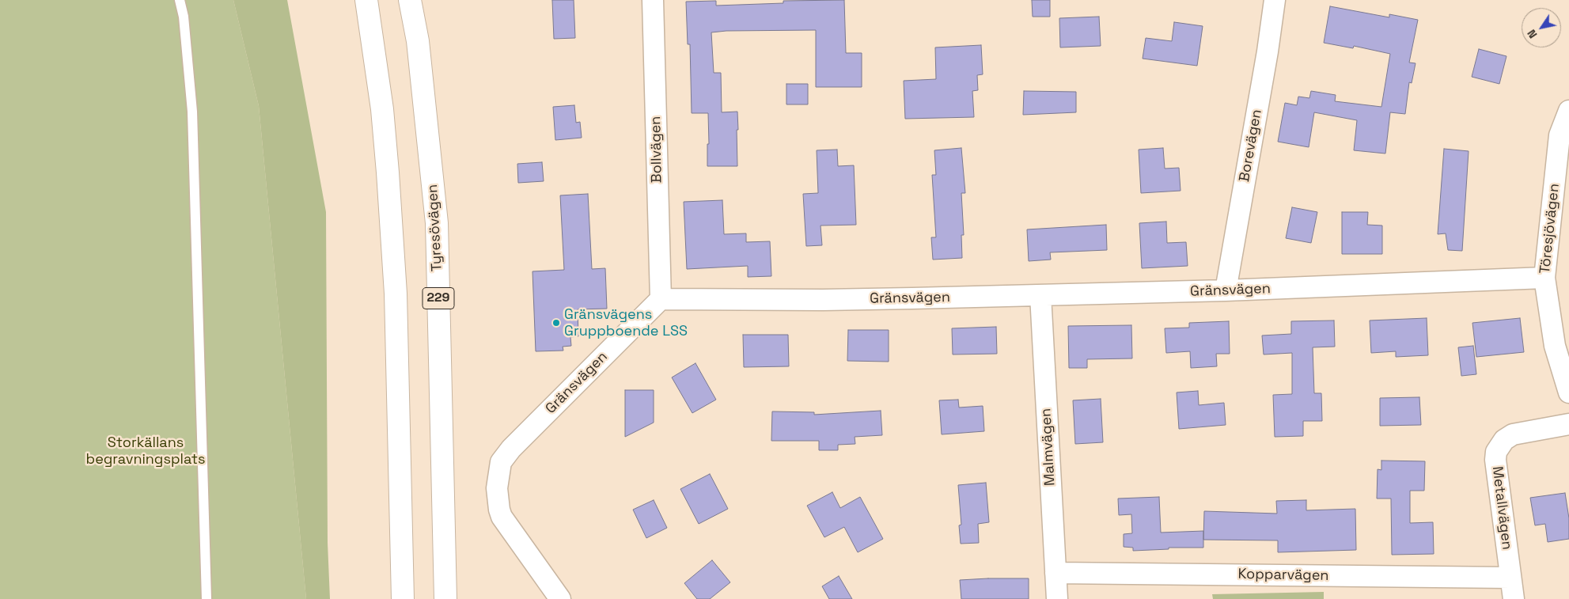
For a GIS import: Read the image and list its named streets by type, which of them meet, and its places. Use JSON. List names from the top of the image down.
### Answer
{
  "streets": {
    "highway": ["Tyresövägen", "229"],
    "street": [
      "Borevägen",
      "Bollvägen",
      "Töresjövägen",
      "Gränsvägen",
      "Malmvägen",
      "Metallvägen",
      "Kopparvägen"
    ]
  },
  "crossings": [
    ["Borevägen", "Gränsvägen"],
    ["Bollvägen", "Gränsvägen"],
    ["Töresjövägen", "Gränsvägen"],
    ["Gränsvägen", "Malmvägen"],
    ["Malmvägen", "Kopparvägen"],
    ["Metallvägen", "Kopparvägen"]
  ],
  "parks": ["Storkällans begravningsplats"],
  "places": ["Gränsvägens Gruppboende LSS"],
  "north": "bottom left"
}
